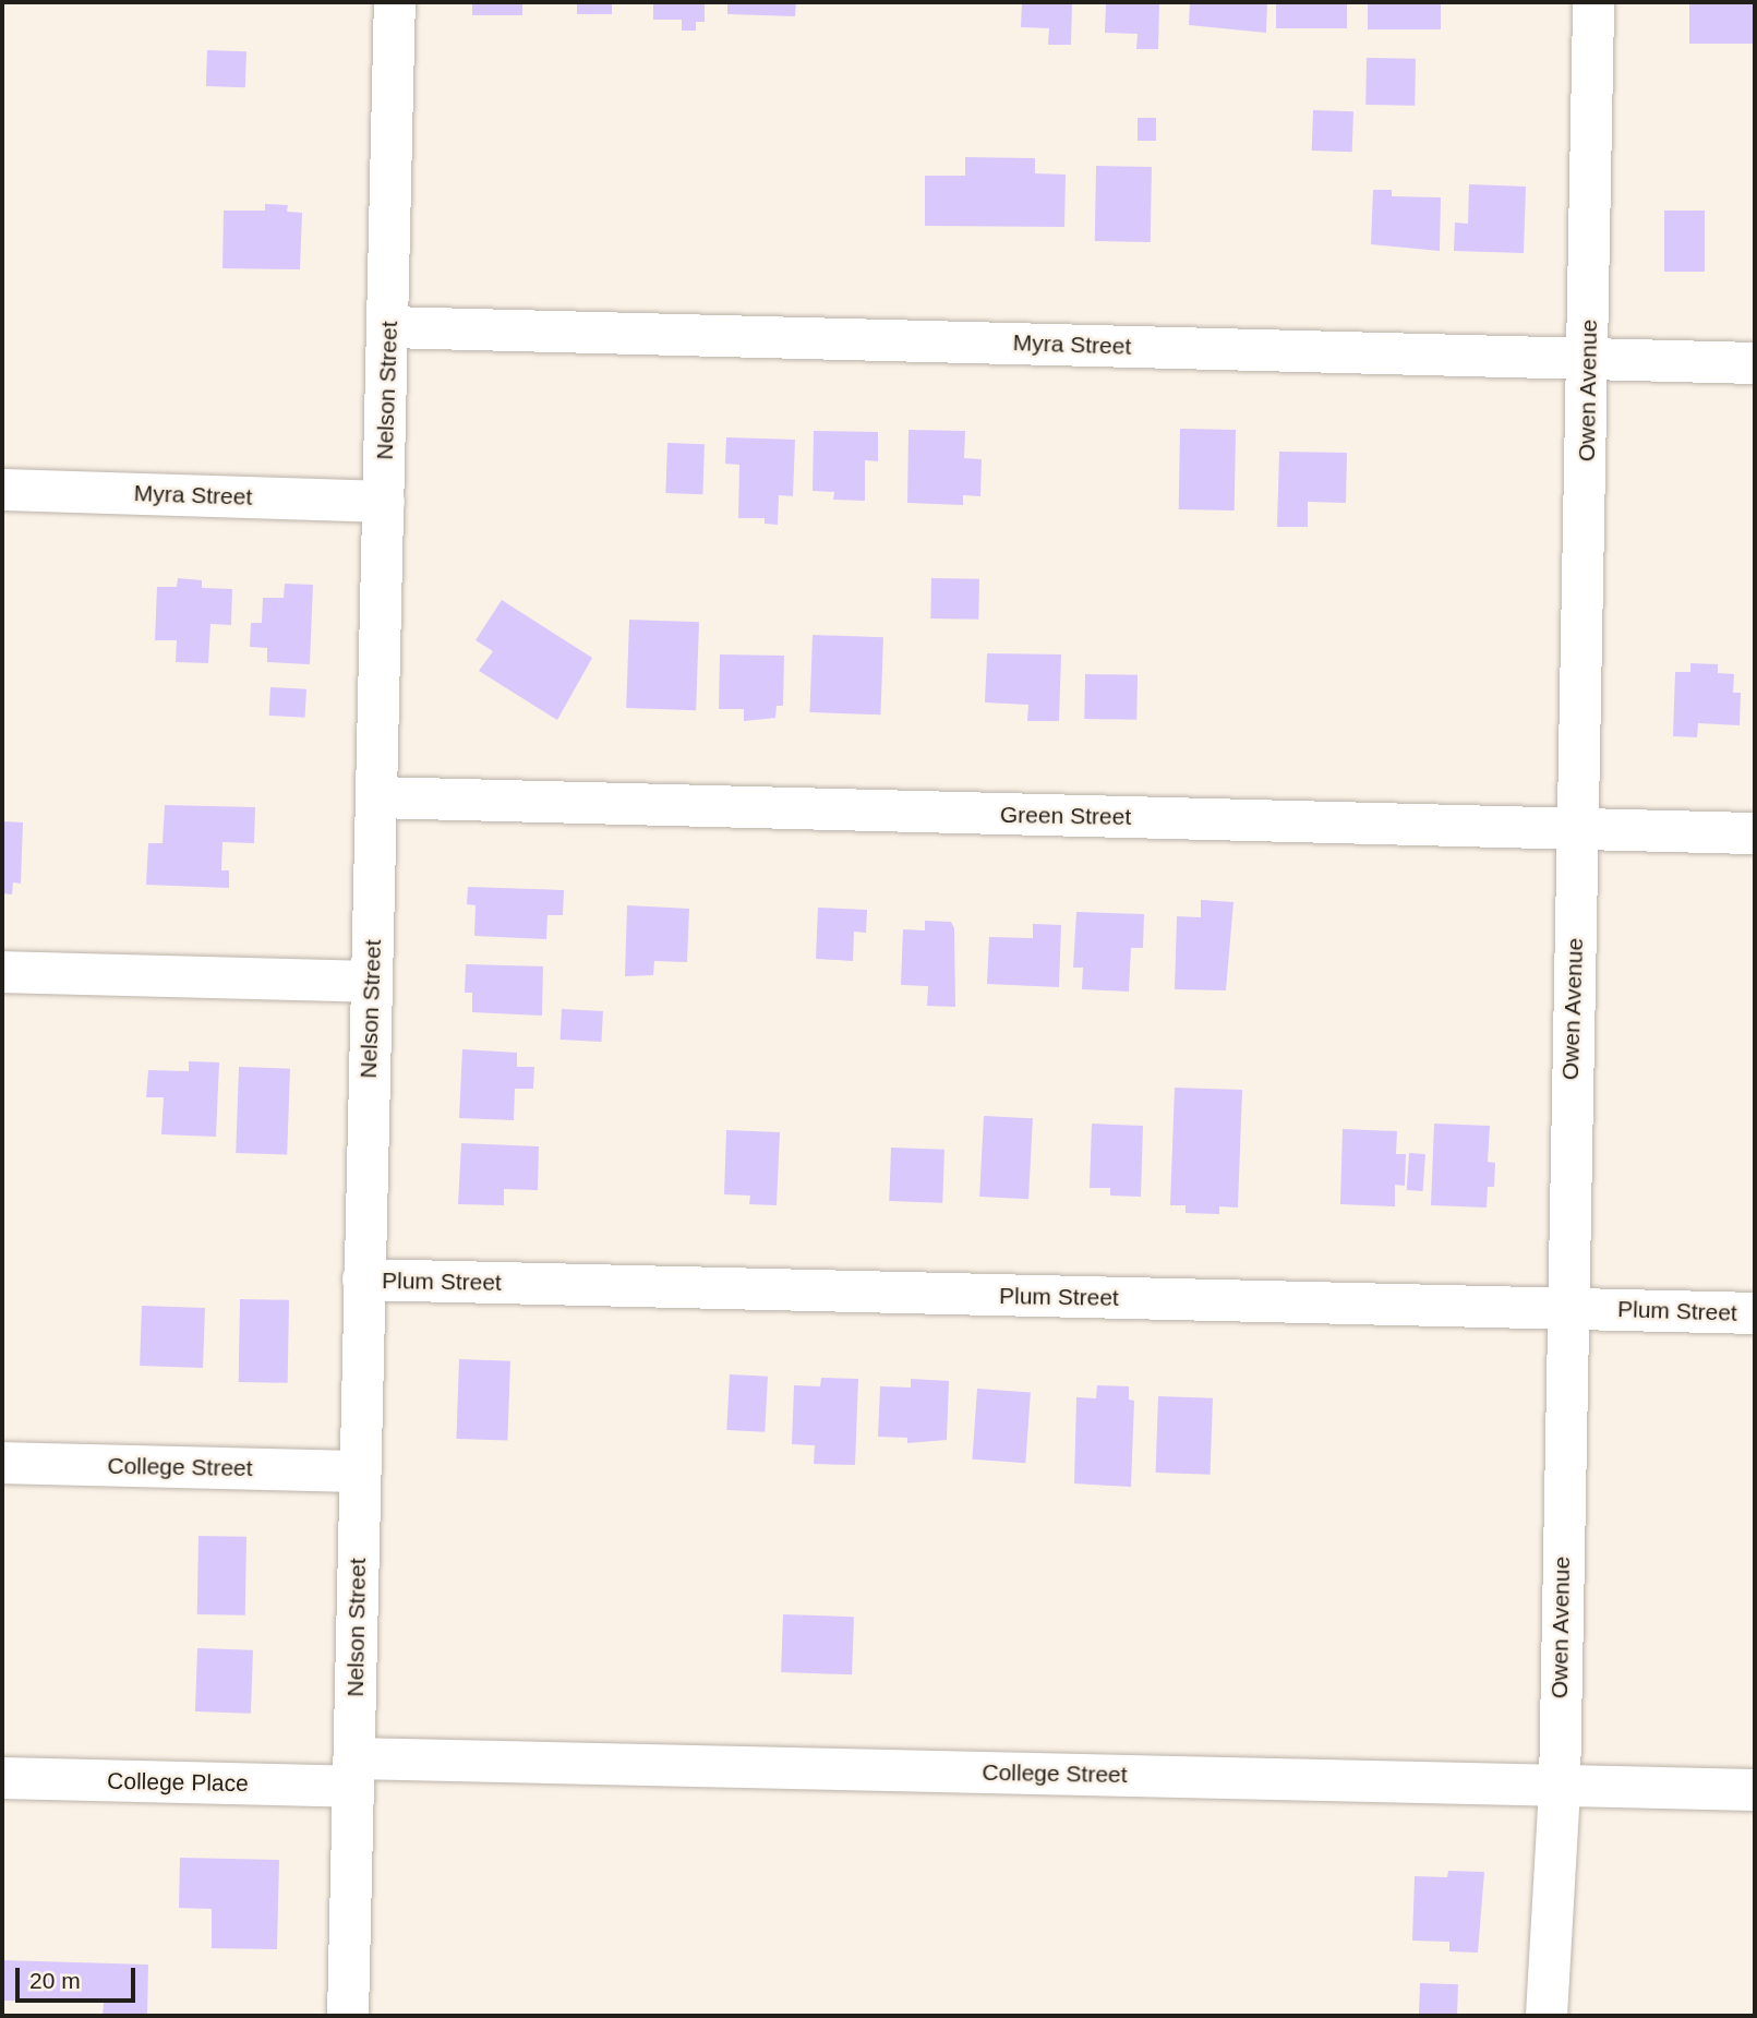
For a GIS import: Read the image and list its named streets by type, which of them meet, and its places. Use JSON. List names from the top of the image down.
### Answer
{
  "streets": {
    "street": [
      "Myra Street",
      "Nelson Street",
      "Owen Avenue",
      "Green Street",
      "Plum Street",
      "College Street",
      "College Place"
    ]
  },
  "crossings": [
    ["Myra Street", "Nelson Street"],
    ["Myra Street", "Owen Avenue"],
    ["Nelson Street", "Green Street"],
    ["Nelson Street", "Plum Street"],
    ["Nelson Street", "College Street"],
    ["Nelson Street", "College Place"],
    ["Owen Avenue", "Green Street"],
    ["Owen Avenue", "Plum Street"],
    ["Owen Avenue", "College Street"],
    ["College Street", "College Place"]
  ],
  "scale_bar": "20 m"
}
